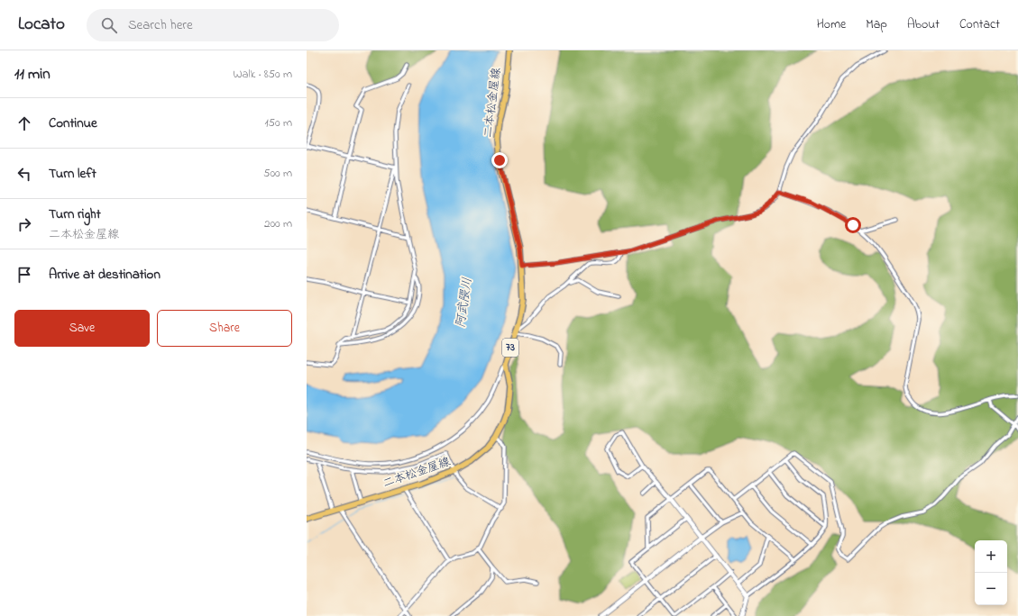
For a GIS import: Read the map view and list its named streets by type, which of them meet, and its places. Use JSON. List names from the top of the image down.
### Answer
{
  "streets": {
    "main road": ["二本松金屋線", "73"]
  },
  "water": ["阿武隈川"],
  "page": {
    "header": "Locato",
    "search": "Search here",
    "nav": [
      "Home",
      "Map",
      "About",
      "Contact"
    ],
    "heading": ["11 min", "Walk · 850 m"],
    "list": [
      ["Continue", "150 m"],
      ["Turn left", "500 m"],
      ["Turn right", "二本松金屋線", "200 m"],
      "Arrive at destination"
    ],
    "buttons": ["Save", "Share"],
    "map_buttons": ["+", "−"]
  }
}
